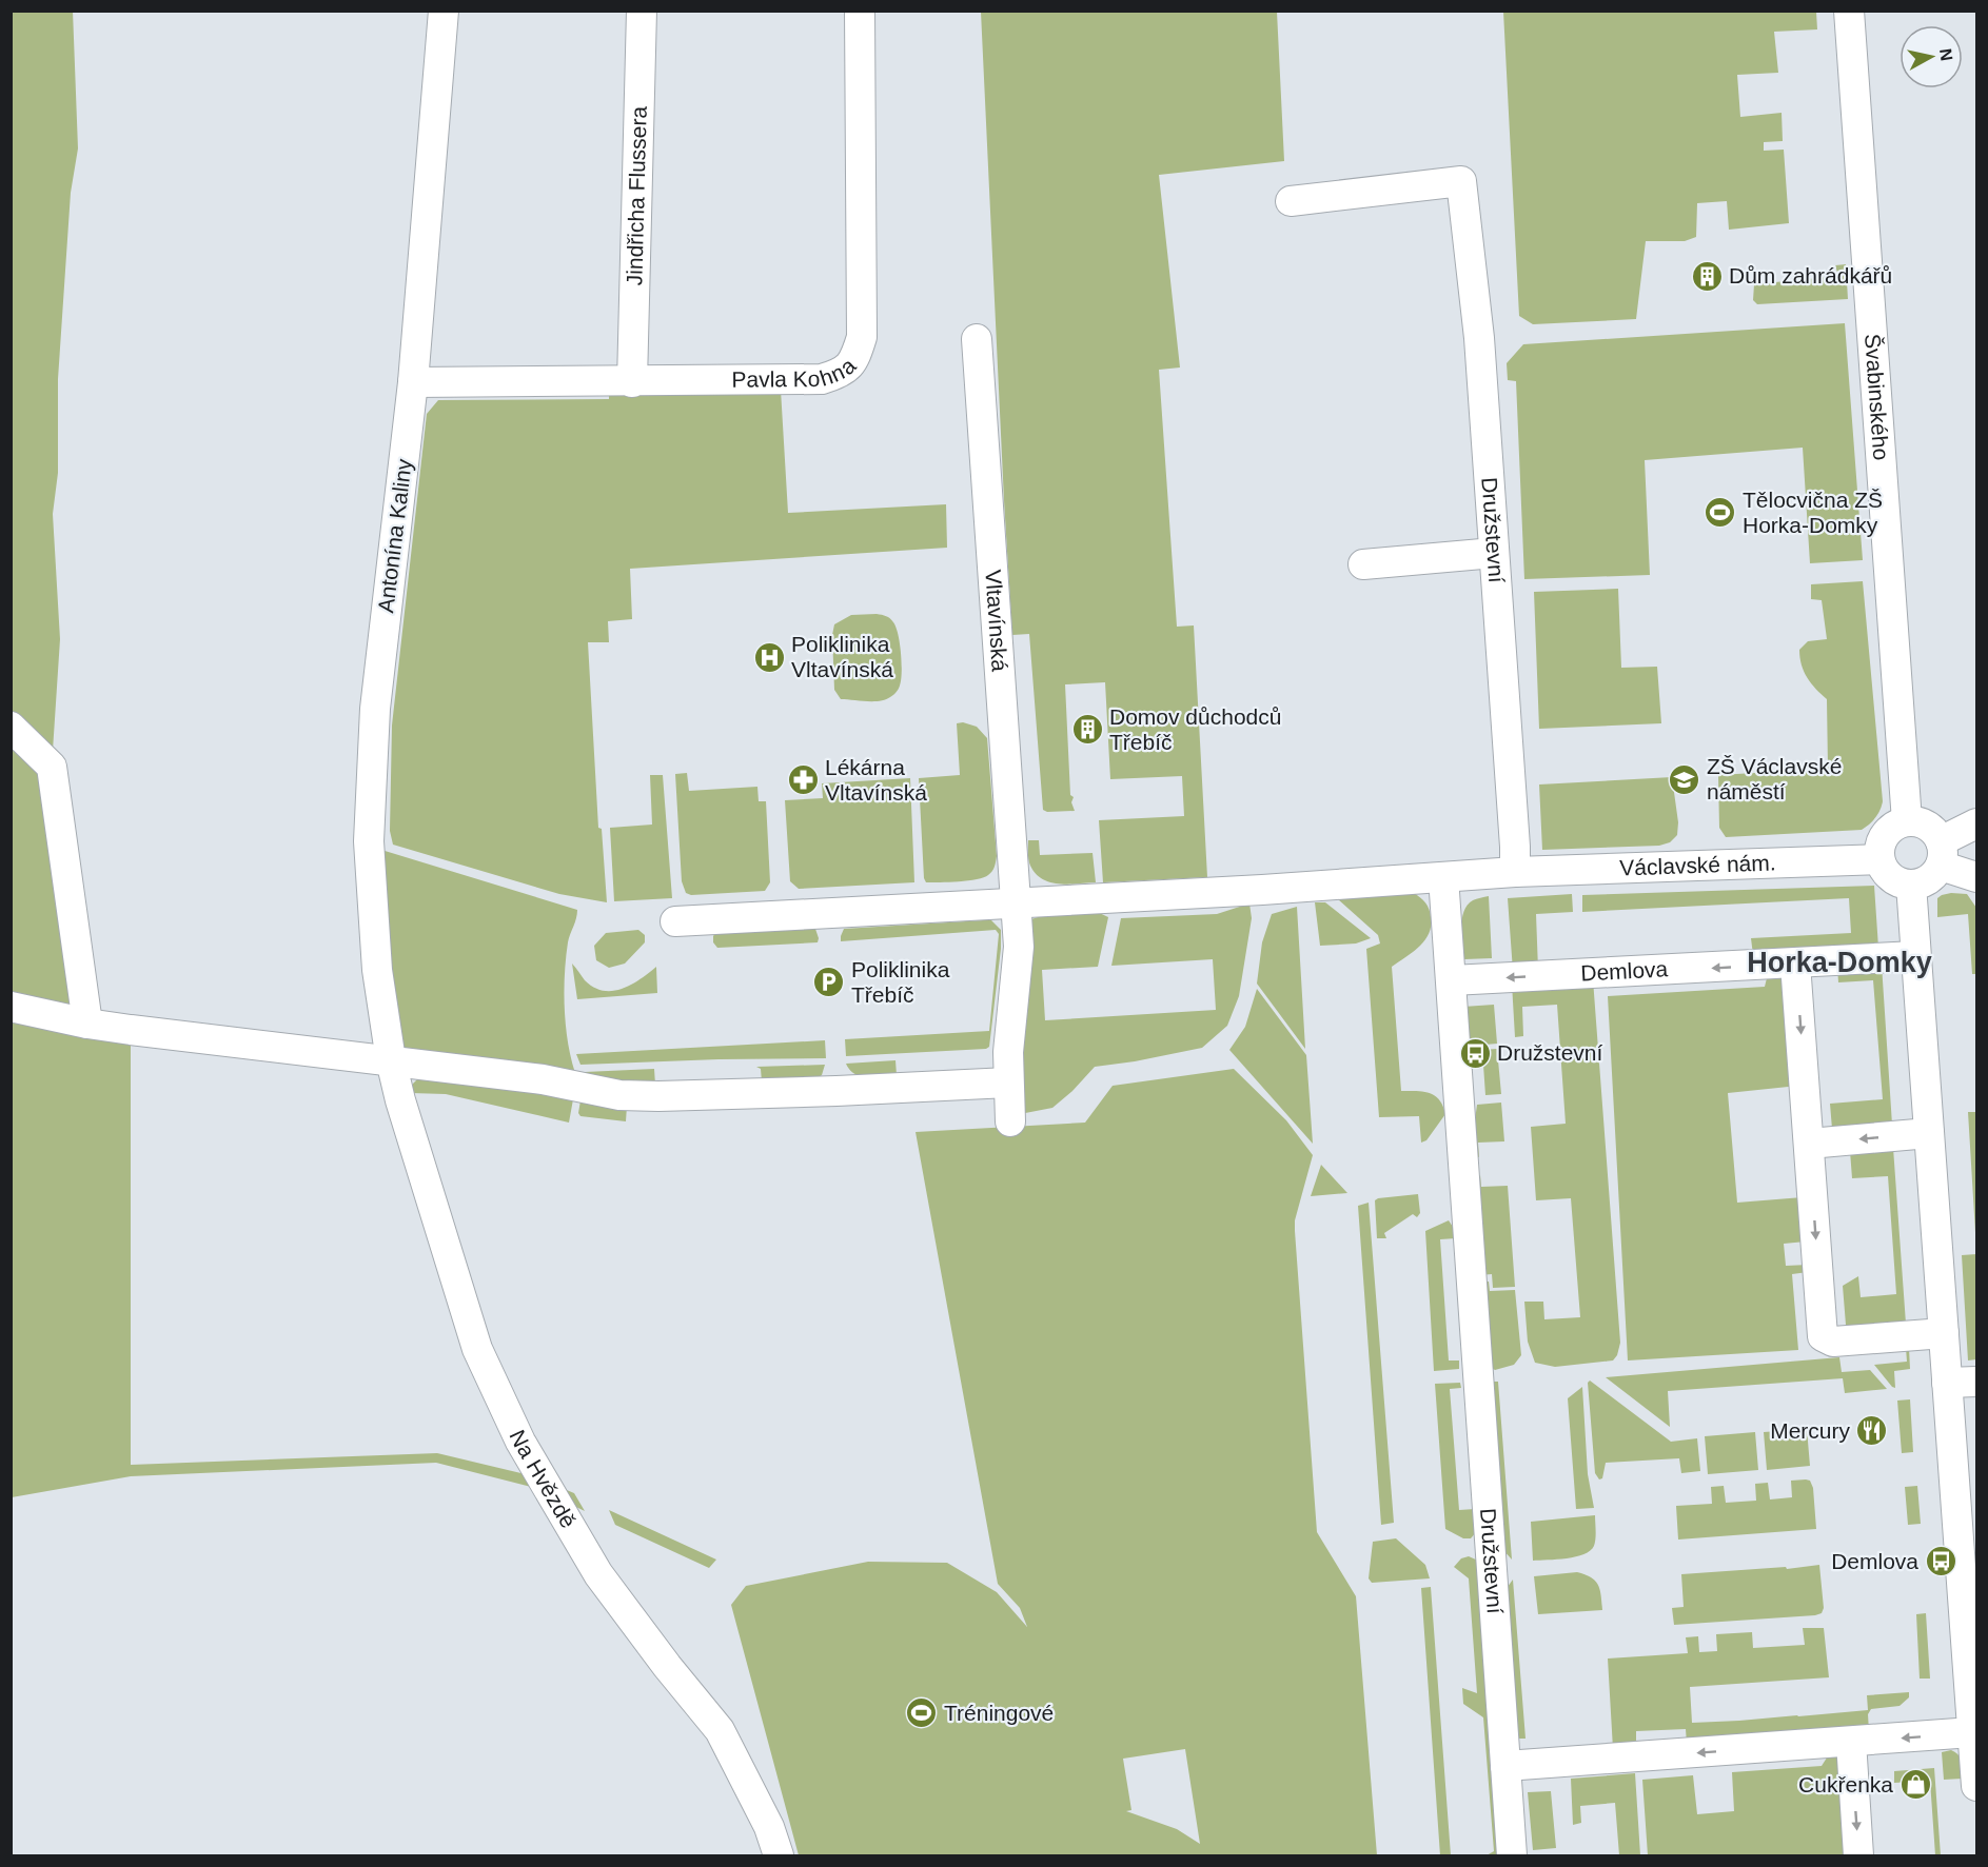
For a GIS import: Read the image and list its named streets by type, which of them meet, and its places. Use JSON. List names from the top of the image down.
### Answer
{
  "streets": {
    "street": [
      "Jindřicha Flussera",
      "Pavla Kohna",
      "Švabinského",
      "Družstevní",
      "Antonína Kaliny",
      "Vltavínská",
      "Václavské nám.",
      "Demlova",
      "Na Hvězdě"
    ]
  },
  "crossings": [
    ["Jindřicha Flussera", "Pavla Kohna"],
    ["Pavla Kohna", "Antonína Kaliny"],
    ["Švabinského", "Václavské nám."],
    ["Družstevní", "Václavské nám."],
    ["Družstevní", "Demlova"],
    ["Antonína Kaliny", "Na Hvězdě"]
  ],
  "one_way": ["Demlova"],
  "districts": ["Horka-Domky"],
  "places": {
    "building": ["Dům zahrádkářů", "Domov důchodců Třebíč"],
    "sports": ["Tělocvična ZŠ Horka-Domky", "Tréningové"],
    "hospital": ["Poliklinika Vltavínská"],
    "school or university": ["ZŠ Václavské náměstí"],
    "pharmacy": ["Lékárna Vltavínská"],
    "parking": ["Poliklinika Třebíč"],
    "bus stop": ["Družstevní", "Demlova"],
    "restaurant": ["Mercury"],
    "shop": ["Cukřenka"]
  },
  "north": "right"
}
